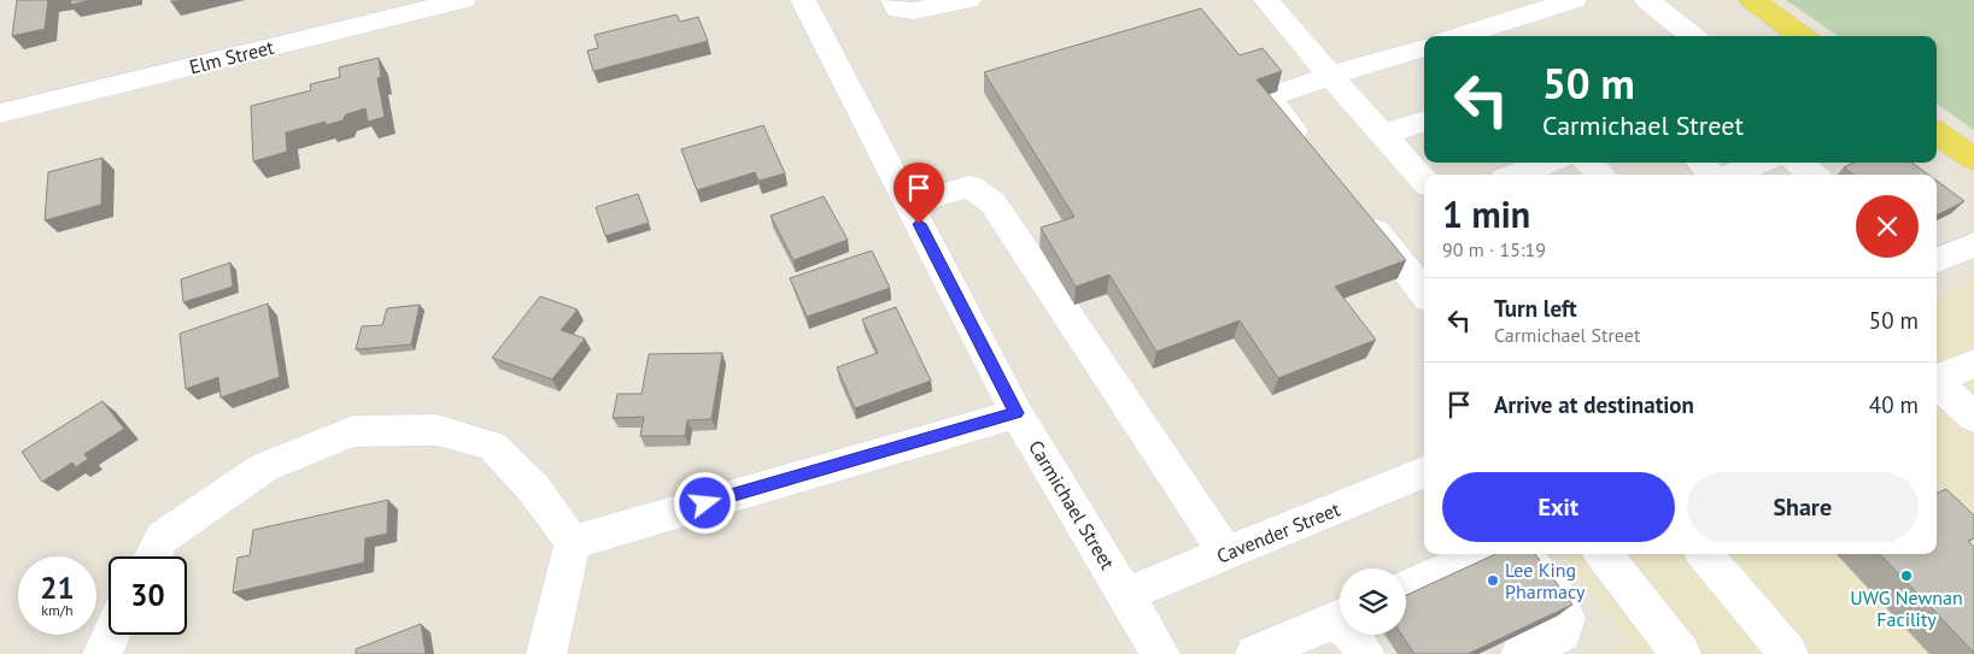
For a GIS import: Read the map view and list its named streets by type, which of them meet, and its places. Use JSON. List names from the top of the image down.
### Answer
{
  "streets": {
    "street": ["Elm Street", "Carmichael Street", "Cavender Street"]
  },
  "crossings": [
    ["Carmichael Street", "Cavender Street"]
  ],
  "places": ["UWG Newnan Facility", "Lee King Pharmacy"],
  "page": {
    "turn": ["50 m", "Carmichael Street"],
    "heading": ["1 min", "90 m · 15:19"],
    "list": [
      {
        "name": "Turn left",
        "note": "Carmichael Street",
        "value": "50 m"
      },
      {
        "name": "Arrive at destination",
        "value": "40 m"
      }
    ],
    "buttons": ["Exit", "Share"],
    "speed": "21 km/h",
    "limit": "30"
  }
}
